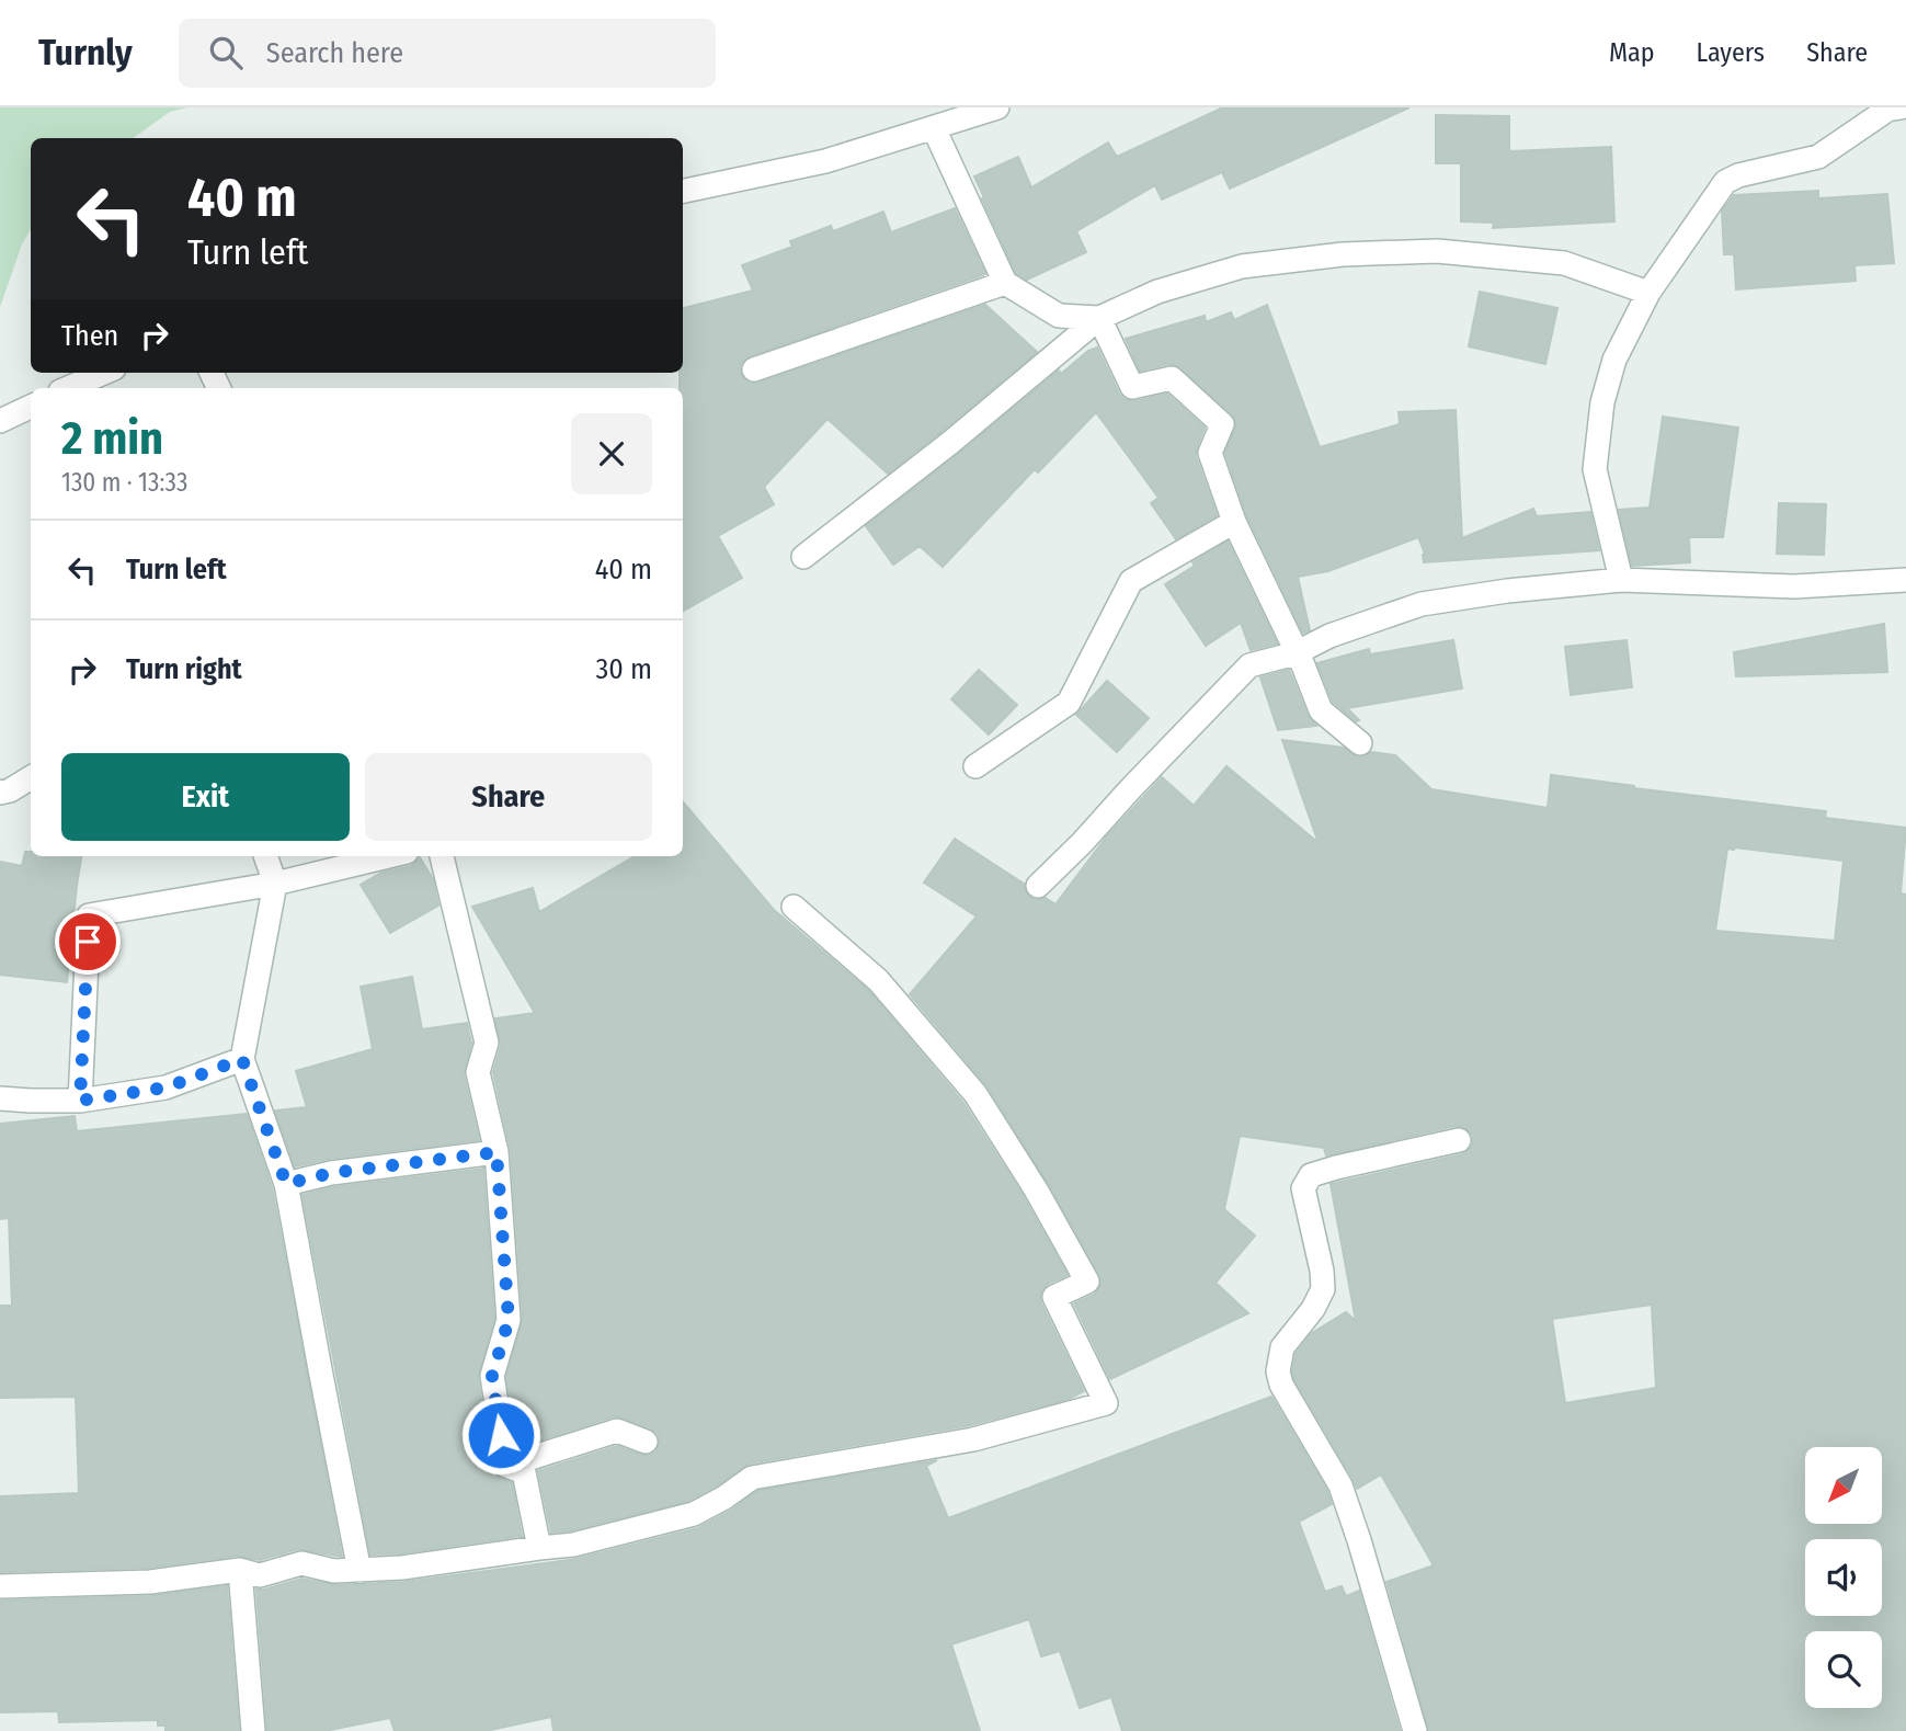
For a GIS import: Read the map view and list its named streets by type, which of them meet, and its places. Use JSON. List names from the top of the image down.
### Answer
{
  "north": "bottom left",
  "page": {
    "header": "Turnly",
    "search": "Search here",
    "nav": ["Map", "Layers", "Share"],
    "turn": ["40 m", "Turn left"],
    "then": "Then",
    "heading": ["2 min", "130 m · 13:33"],
    "list": [
      {
        "name": "Turn left",
        "value": "40 m"
      },
      {
        "name": "Turn right",
        "value": "30 m"
      }
    ],
    "buttons": ["Exit", "Share"]
  }
}
